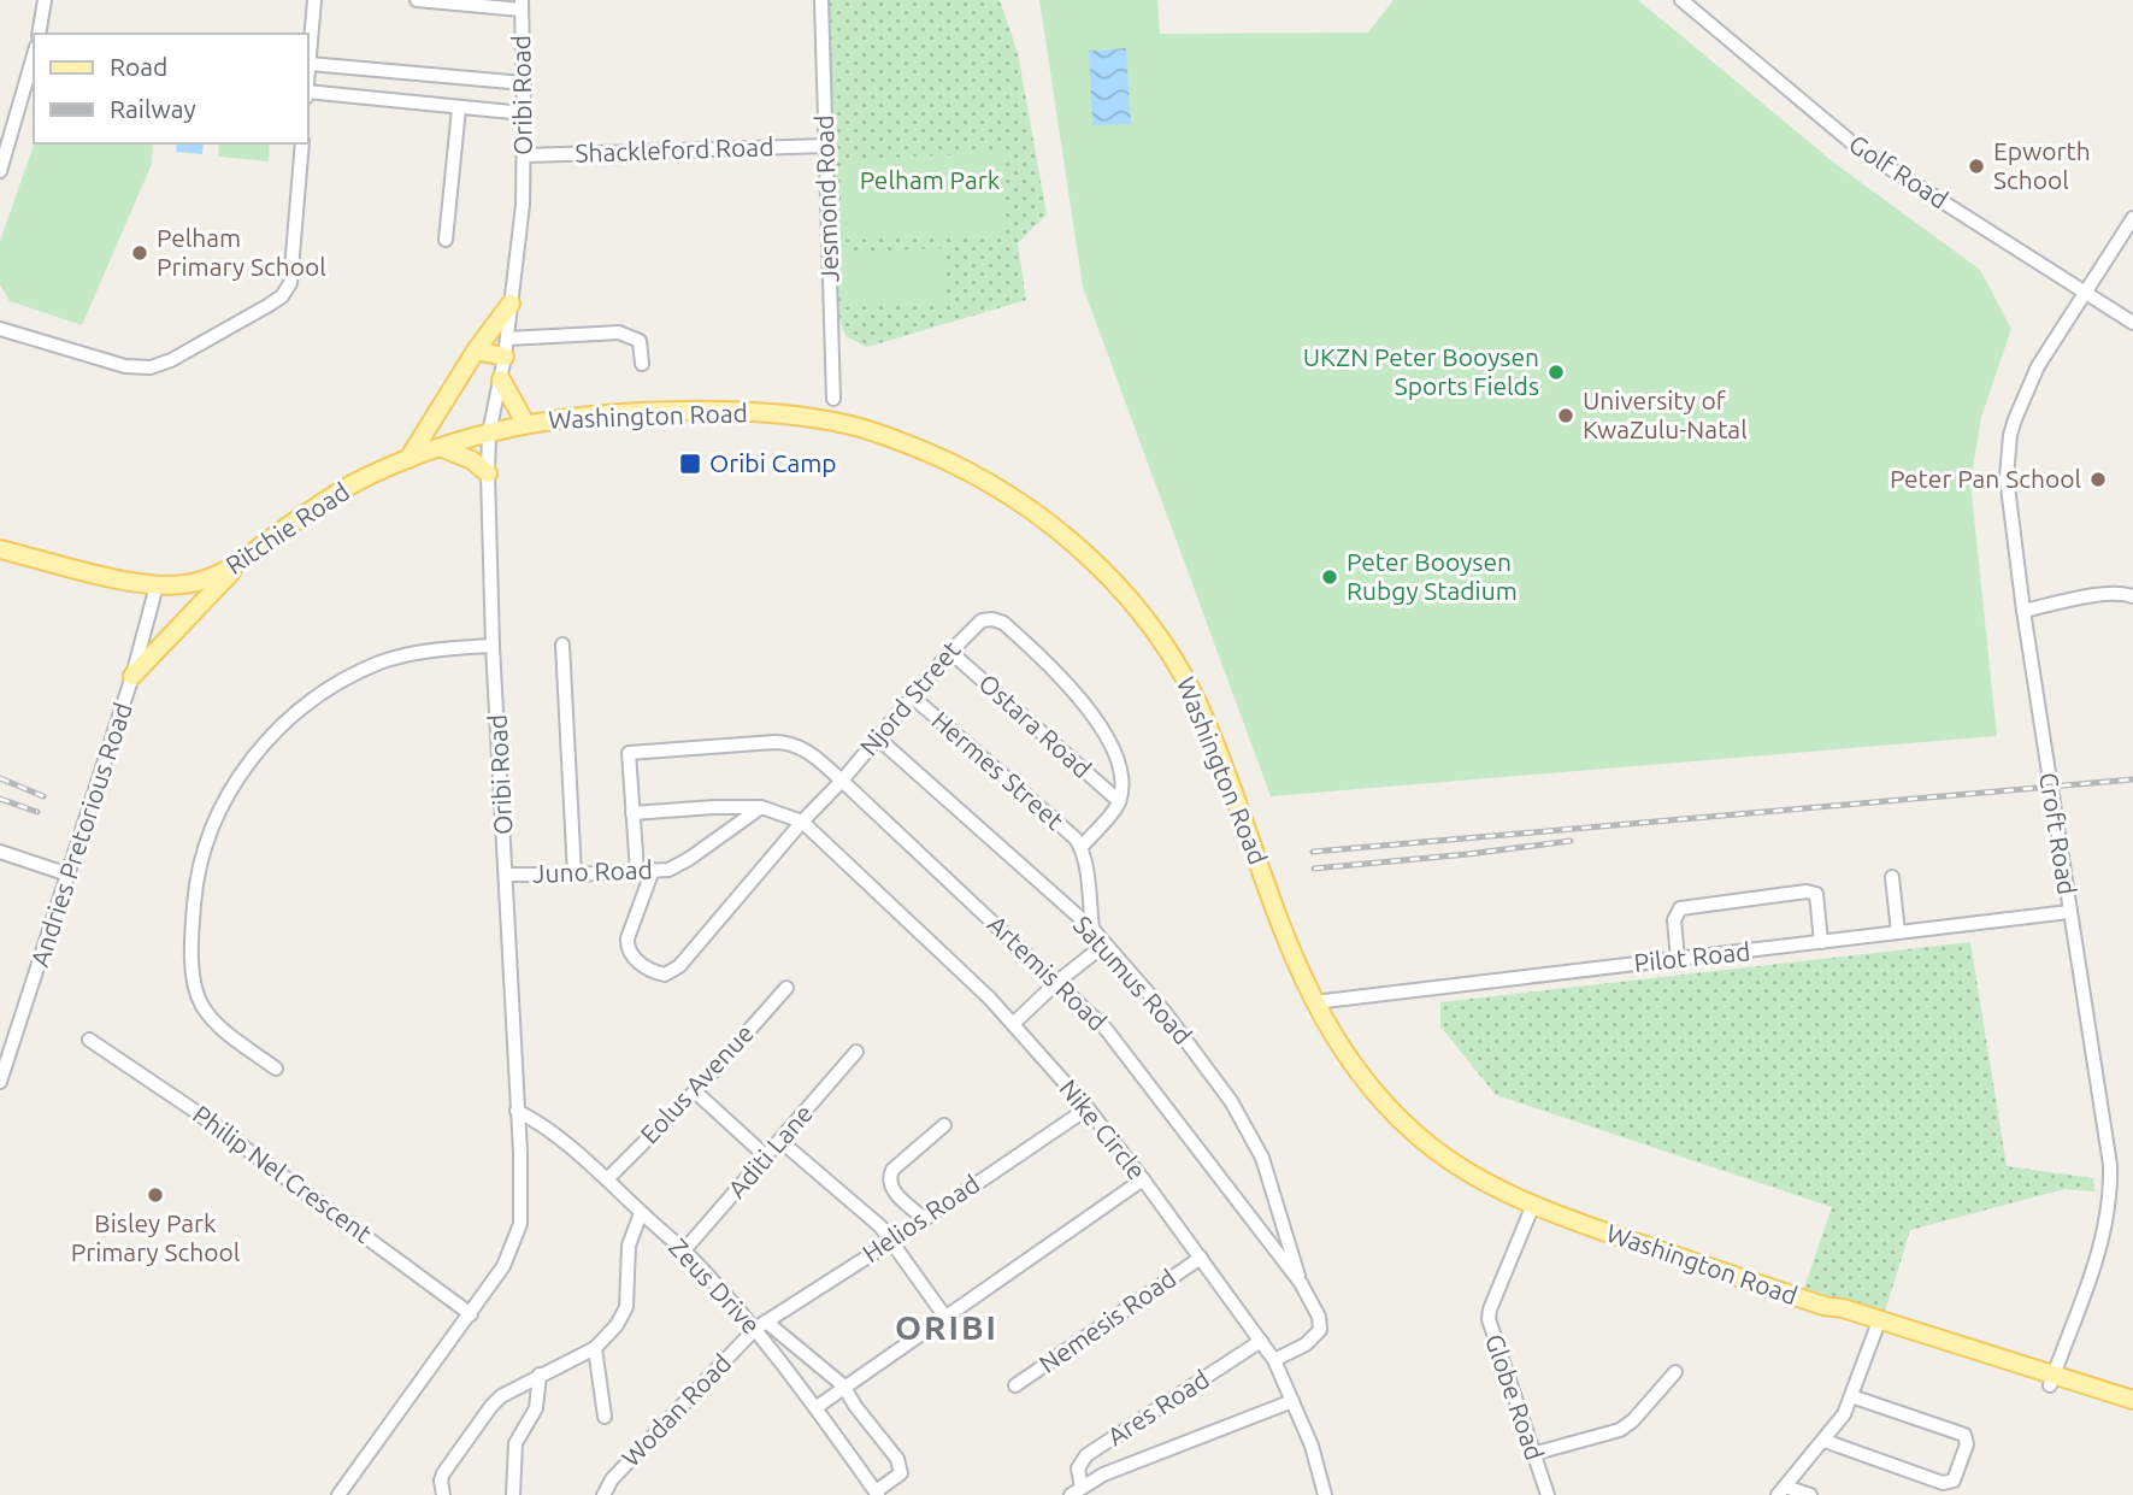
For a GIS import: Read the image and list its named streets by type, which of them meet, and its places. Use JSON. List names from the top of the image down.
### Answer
{
  "streets": {
    "main road": ["Washington Road", "Ritchie Road"],
    "street": [
      "Oribi Road",
      "Shackleford Road",
      "Golf Road",
      "Jesmond Road",
      "Njord Street",
      "Ostara Road",
      "Hermes Street",
      "Croft Road",
      "Andries Pretorious Road",
      "Juno Road",
      "Pilot Road",
      "Artemis Road",
      "Satumus Road",
      "Eolus Avenue",
      "Nike Circle",
      "Aditi Lane",
      "Philip Nel Crescent",
      "Helios Road",
      "Zeus Drive",
      "Nemesis Road",
      "Globe Road",
      "Ares Road",
      "Wodan Road"
    ]
  },
  "crossings": [
    ["Oribi Road", "Shackleford Road"],
    ["Oribi Road", "Washington Road"],
    ["Oribi Road", "Juno Road"],
    ["Oribi Road", "Philip Nel Crescent"],
    ["Oribi Road", "Zeus Drive"],
    ["Shackleford Road", "Jesmond Road"],
    ["Golf Road", "Croft Road"],
    ["Washington Road", "Ritchie Road"],
    ["Washington Road", "Croft Road"],
    ["Washington Road", "Pilot Road"],
    ["Washington Road", "Globe Road"],
    ["Ritchie Road", "Andries Pretorious Road"],
    ["Njord Street", "Ostara Road"],
    ["Njord Street", "Hermes Street"],
    ["Njord Street", "Juno Road"],
    ["Njord Street", "Artemis Road"],
    ["Njord Street", "Satumus Road"],
    ["Njord Street", "Nike Circle"],
    ["Croft Road", "Pilot Road"],
    ["Artemis Road", "Satumus Road"],
    ["Artemis Road", "Nike Circle"],
    ["Eolus Avenue", "Zeus Drive"],
    ["Nike Circle", "Helios Road"],
    ["Nike Circle", "Nemesis Road"],
    ["Nike Circle", "Ares Road"],
    ["Aditi Lane", "Zeus Drive"],
    ["Helios Road", "Zeus Drive"],
    ["Helios Road", "Wodan Road"],
    ["Zeus Drive", "Wodan Road"]
  ],
  "districts": ["ORIBI"],
  "parks": ["Pelham Park"],
  "places": {
    "other": [
      "Epworth School",
      "Pelham Primary School",
      "UKZN Peter Booysen Sports Fields",
      "University of KwaZulu-Natal",
      "Peter Pan School",
      "Peter Booysen Rubgy Stadium",
      "Bisley Park Primary School"
    ],
    "transit": ["Oribi Camp"]
  },
  "legend": ["Road", "Railway"]
}
